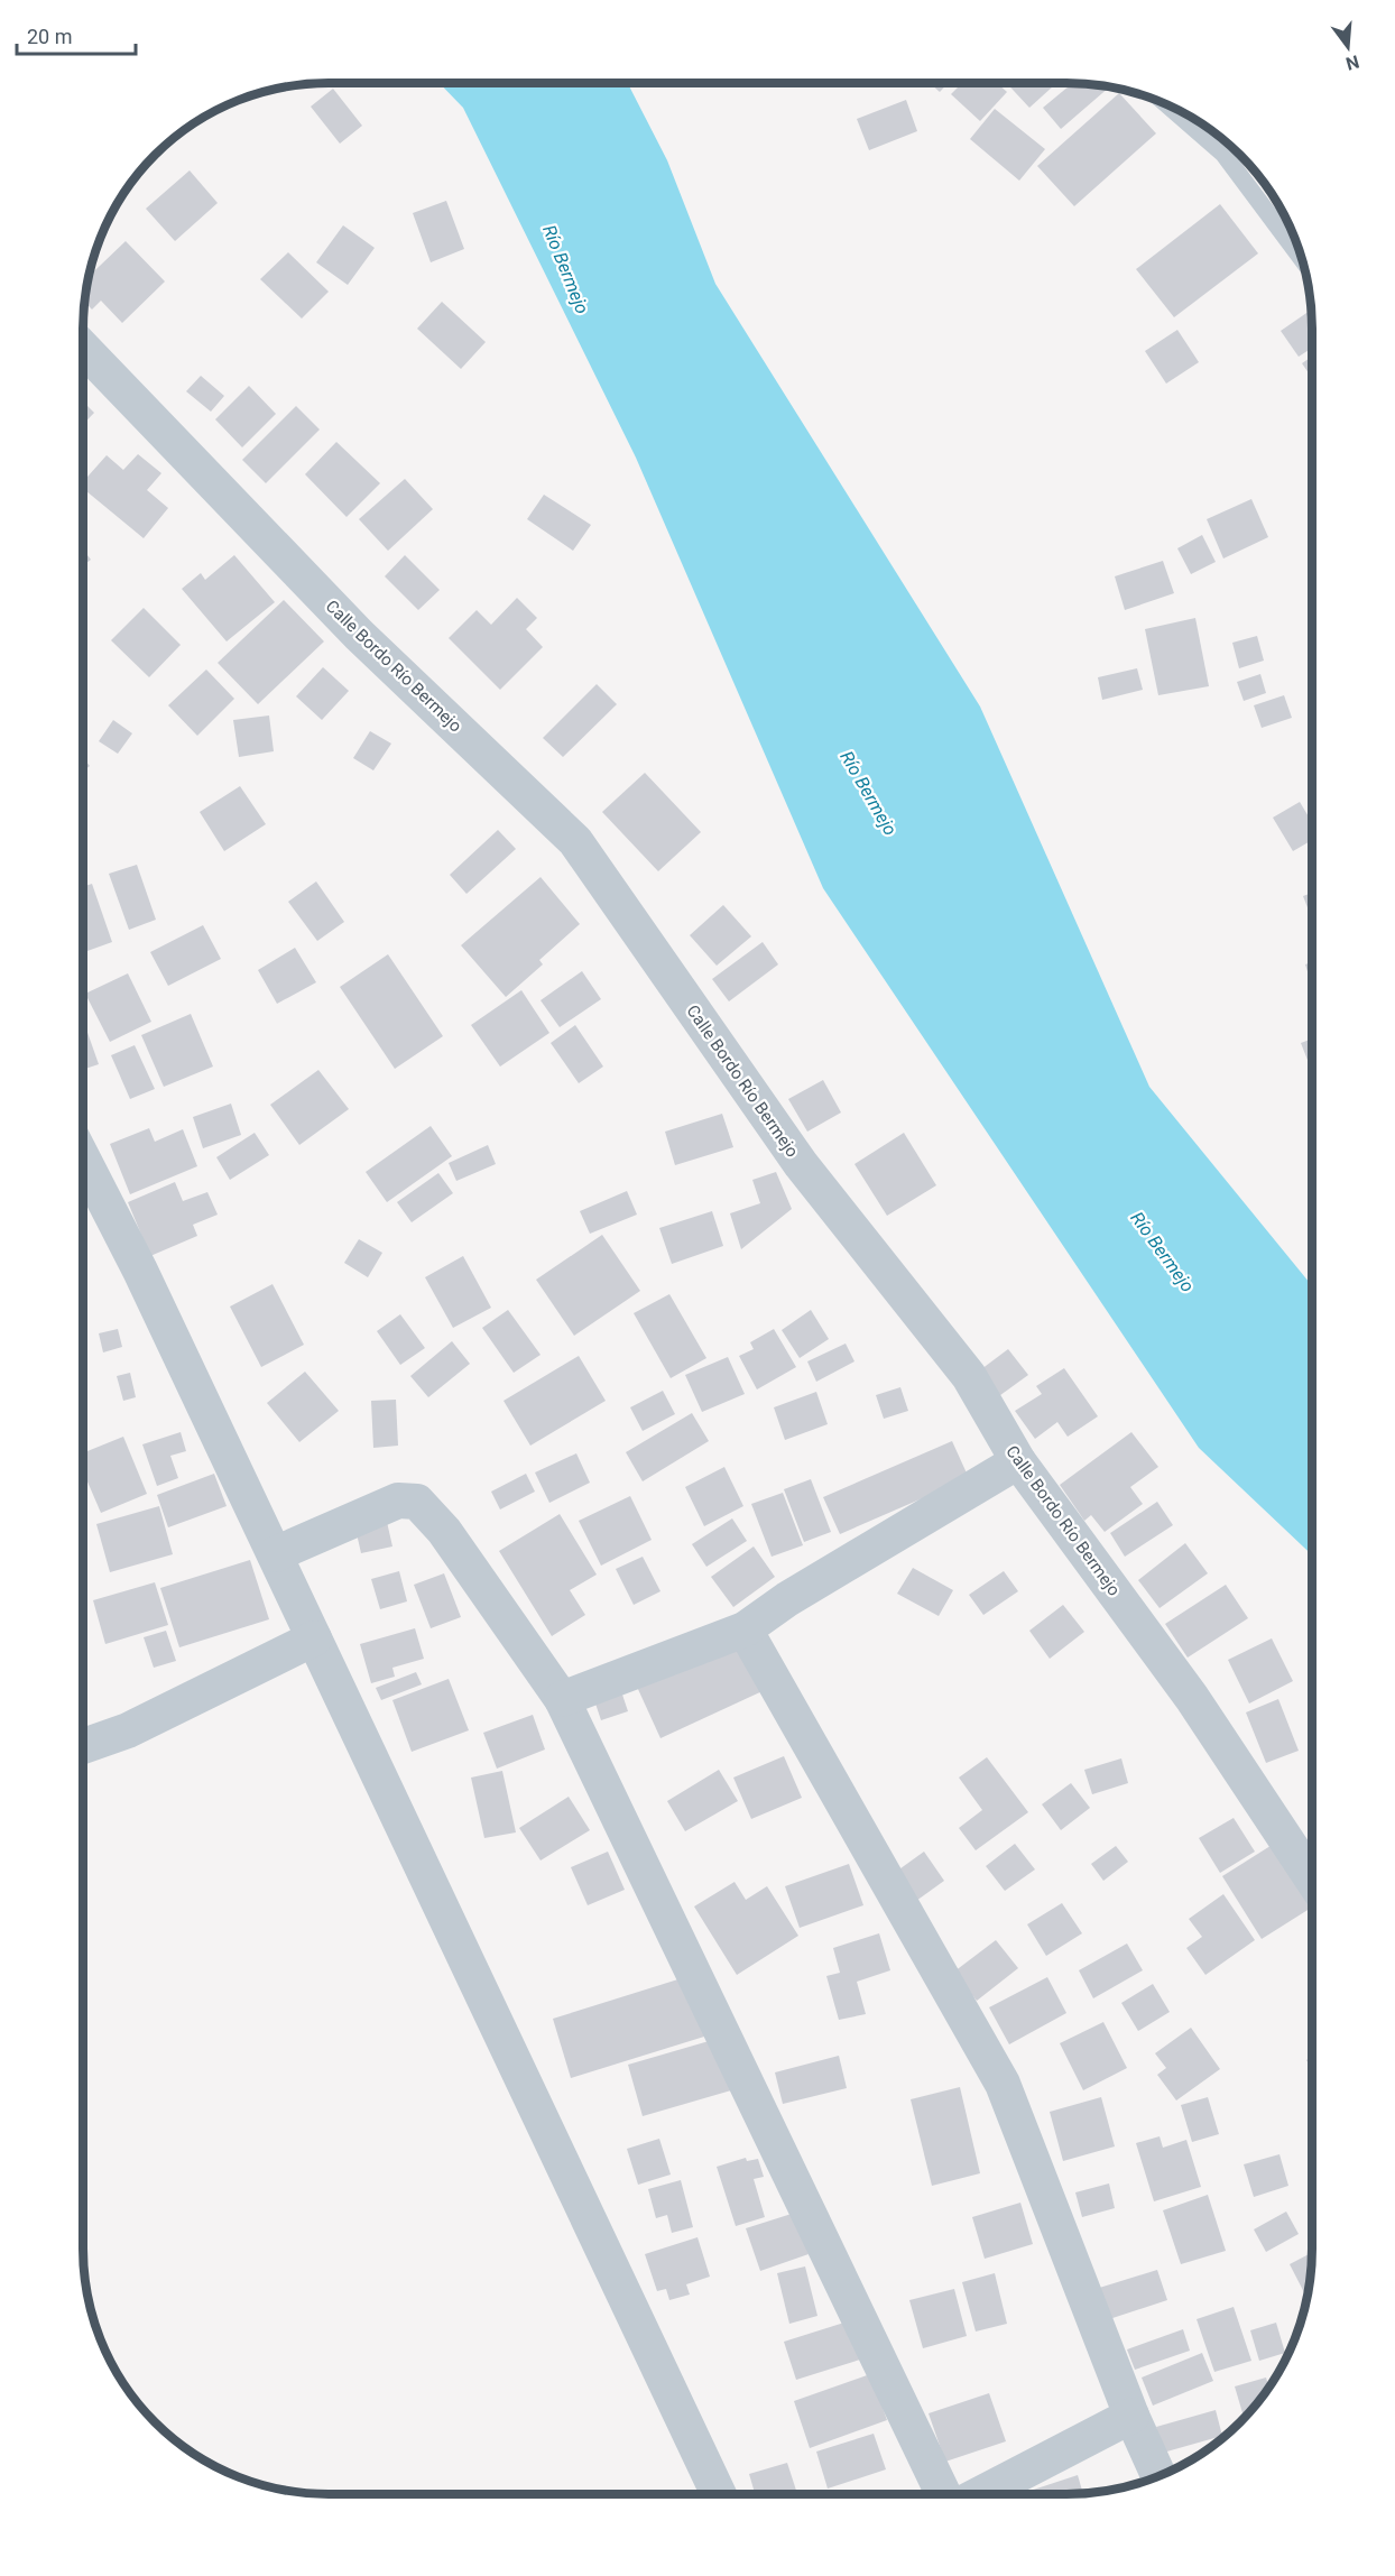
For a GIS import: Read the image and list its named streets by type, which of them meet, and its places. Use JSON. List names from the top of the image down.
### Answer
{
  "streets": {
    "street": ["Calle Bordo Río Bermejo"]
  },
  "water": ["Río Bermejo"],
  "scale_bar": "20 m",
  "north": "bottom"
}
